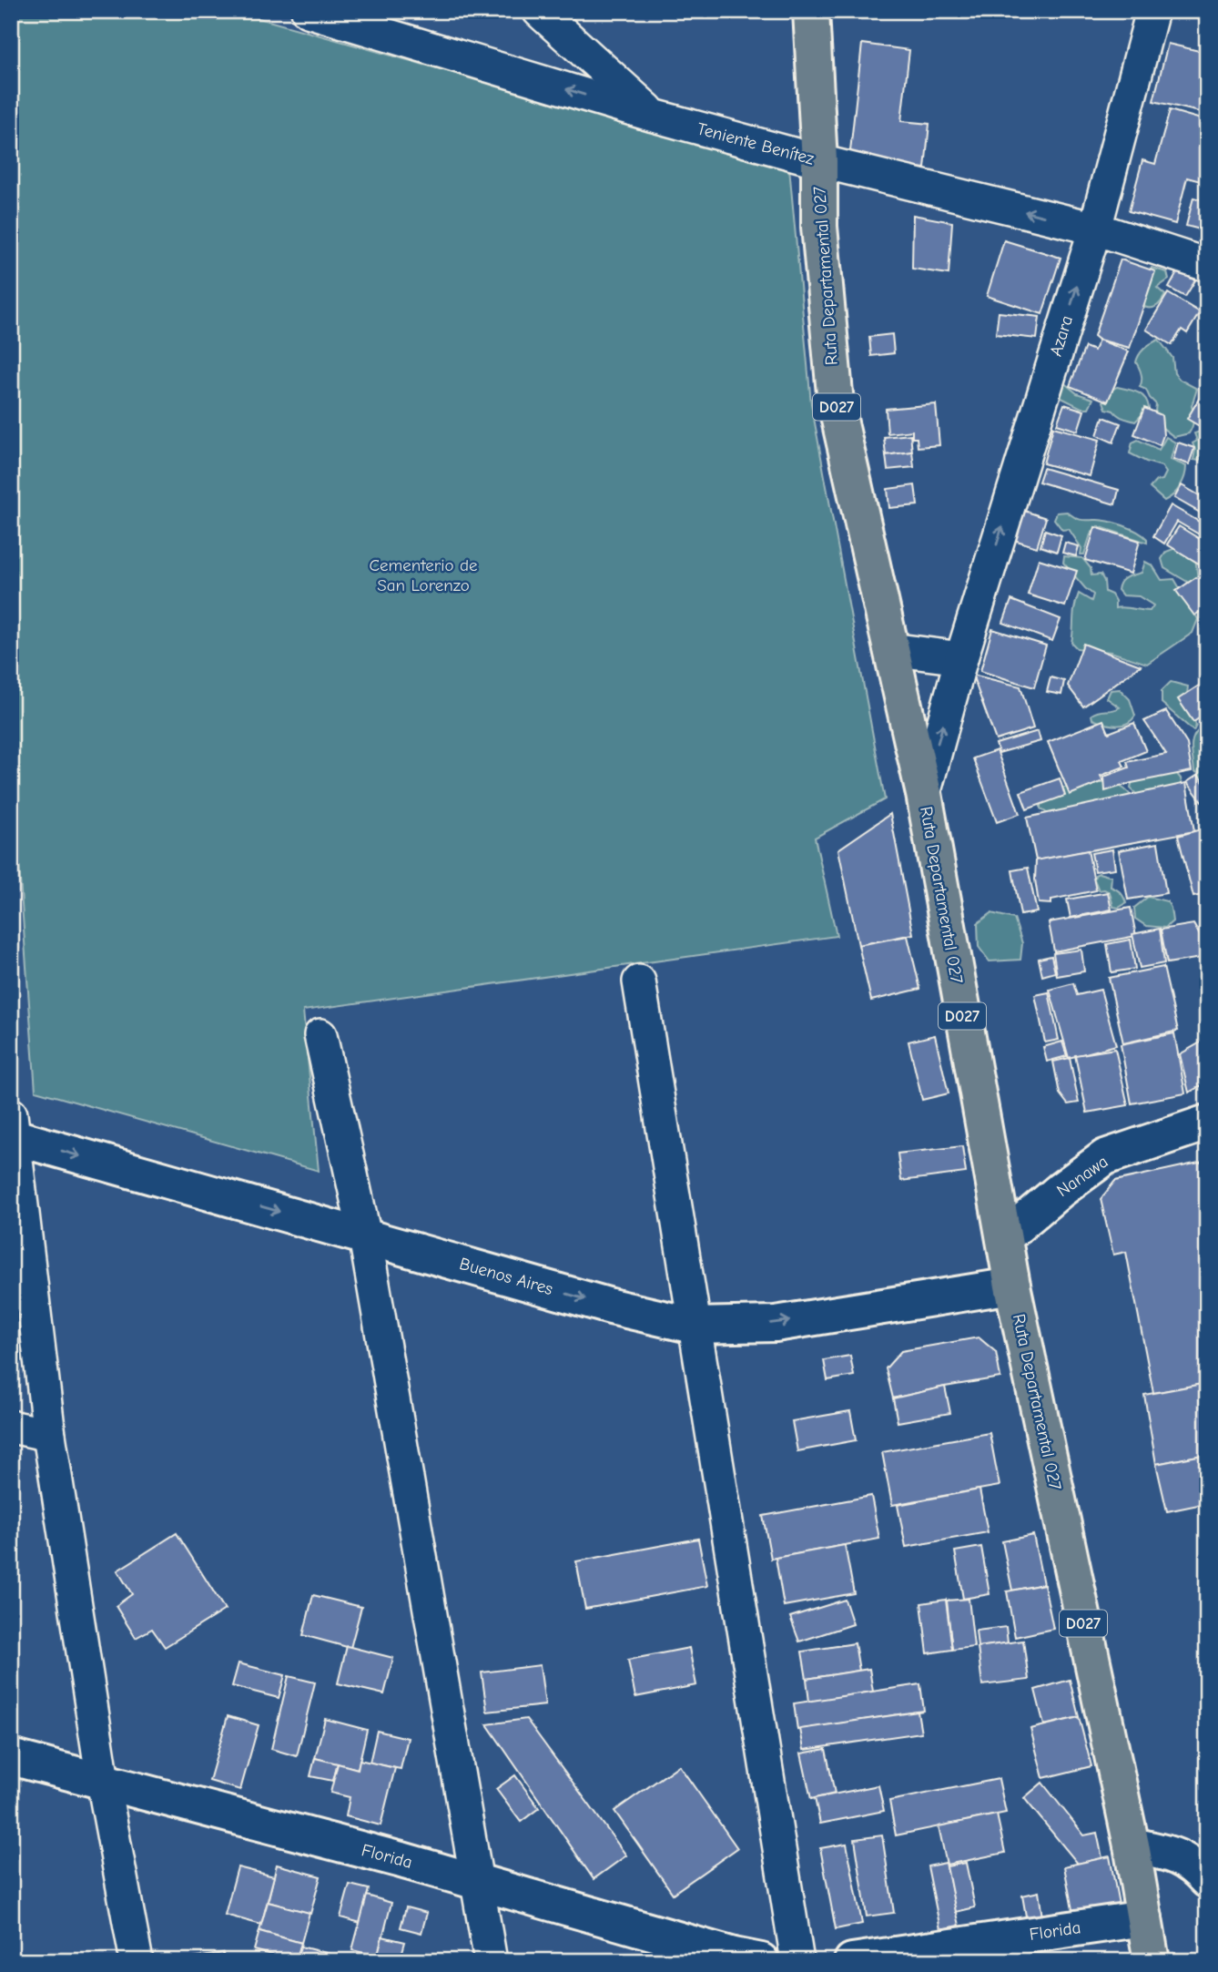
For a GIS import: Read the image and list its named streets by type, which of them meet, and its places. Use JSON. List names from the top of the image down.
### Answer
{
  "streets": {
    "main road": ["Ruta Departamental 027", "D027"],
    "street": [
      "Teniente Benítez",
      "Azara",
      "Nanawa",
      "Buenos Aires",
      "Florida"
    ]
  },
  "crossings": [
    ["Teniente Benítez", "Ruta Departamental 027"],
    ["Teniente Benítez", "Azara"],
    ["Ruta Departamental 027", "Azara"],
    ["Ruta Departamental 027", "Nanawa"],
    ["Ruta Departamental 027", "Buenos Aires"],
    ["Ruta Departamental 027", "Florida"]
  ],
  "one_way": ["Teniente Benítez", "Azara", "Buenos Aires"],
  "parks": ["Cementerio de San Lorenzo"]
}
